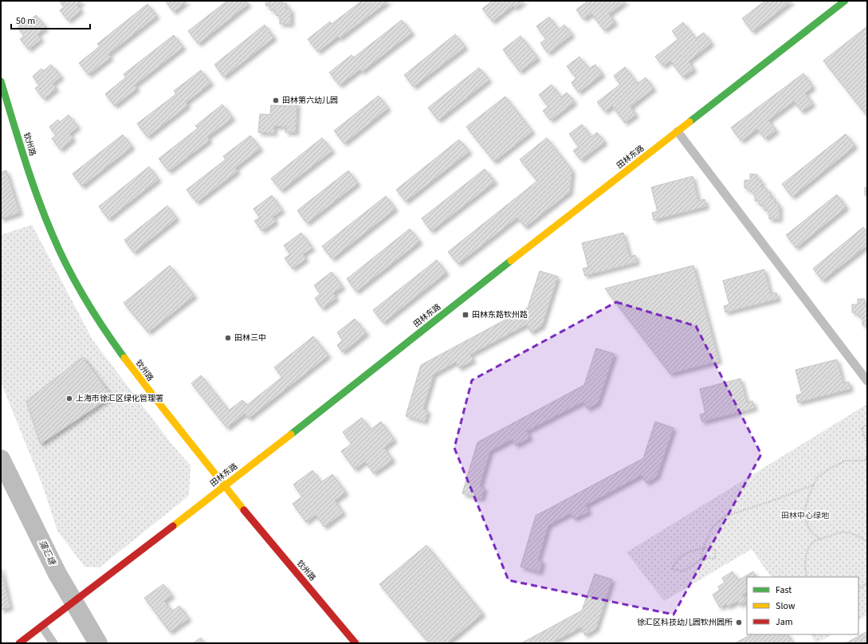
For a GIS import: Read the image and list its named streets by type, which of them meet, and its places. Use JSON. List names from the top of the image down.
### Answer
{
  "streets": {
    "street": ["钦州路", "田林东路"]
  },
  "crossings": [
    ["钦州路", "田林东路"]
  ],
  "water": ["蒲汇塘"],
  "parks": ["田林中心绿地"],
  "places": {
    "other": [
      "田林第六幼儿园",
      "田林三中",
      "上海市徐汇区绿化管理署",
      "徐汇区科技幼儿园钦州园所"
    ],
    "transit": ["田林东路钦州路"]
  },
  "legend": ["Fast", "Slow", "Jam"],
  "scale_bar": "50 m"
}
